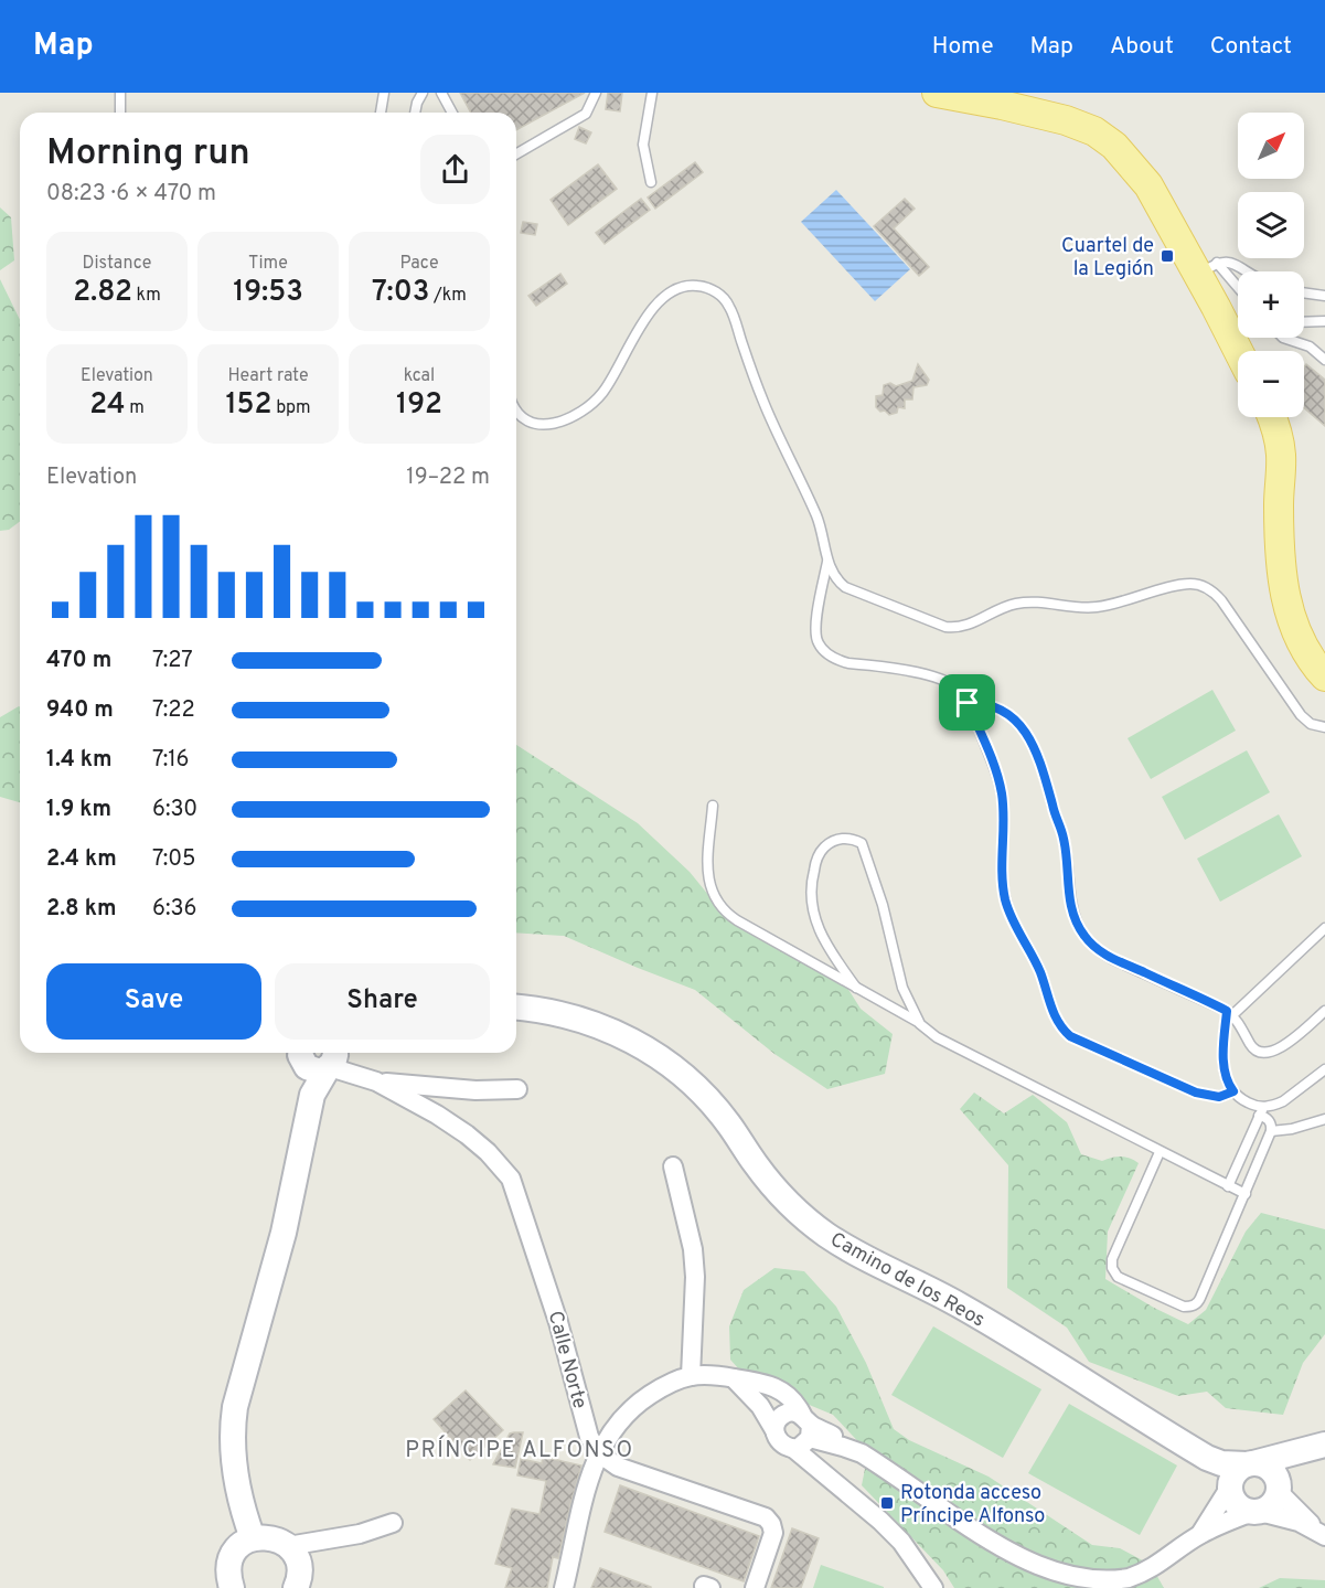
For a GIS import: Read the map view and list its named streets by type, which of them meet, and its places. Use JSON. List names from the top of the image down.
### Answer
{
  "streets": {
    "street": ["Camino de los Reos", "Calle Norte"]
  },
  "districts": ["PRÍNCIPE ALFONSO"],
  "places": {
    "transit": ["Cuartel de la Legión", "Rotonda acceso Príncipe Alfonso"]
  },
  "north": "top right",
  "page": {
    "header": "Map",
    "nav": [
      "Home",
      "Map",
      "About",
      "Contact"
    ],
    "map_buttons": ["+", "−"],
    "heading": ["Morning run", "08:23 · 6 × 470 m"],
    "stats": [
      ["Distance", "2.82 km"],
      ["Time", "19:53"],
      ["Pace", "7:03 /km"],
      ["Elevation", "24 m"],
      ["Heart rate", "152 bpm"],
      ["kcal", "192"]
    ],
    "chart": ["Elevation", "19–22 m"],
    "list": [
      {
        "name": "470 m",
        "note": "7:27"
      },
      {
        "name": "940 m",
        "note": "7:22"
      },
      {
        "name": "1.4 km",
        "note": "7:16"
      },
      {
        "name": "1.9 km",
        "note": "6:30"
      },
      {
        "name": "2.4 km",
        "note": "7:05"
      },
      {
        "name": "2.8 km",
        "note": "6:36"
      }
    ],
    "buttons": ["Save", "Share"]
  }
}
